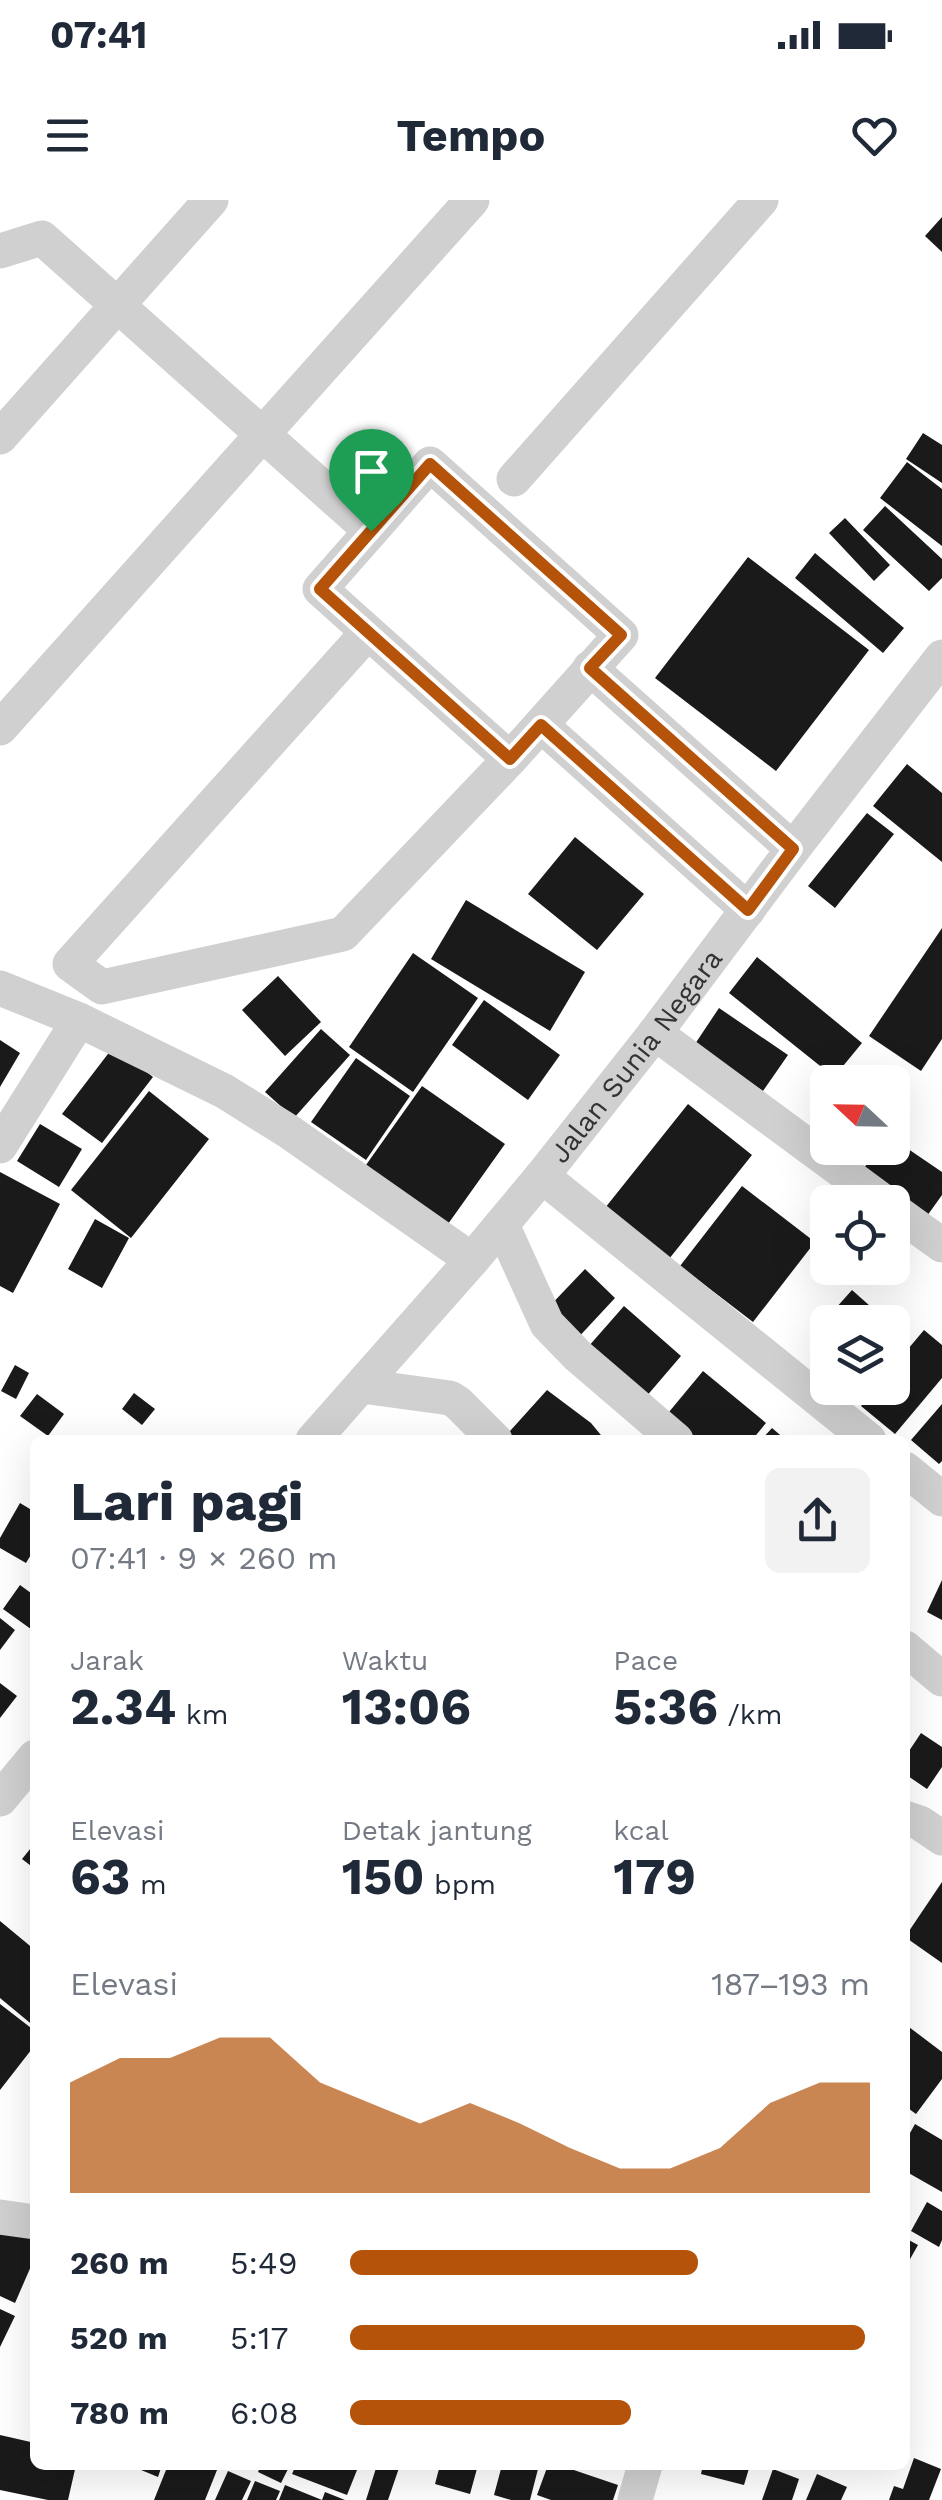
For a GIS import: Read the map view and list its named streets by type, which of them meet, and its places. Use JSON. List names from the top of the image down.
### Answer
{
  "streets": {
    "street": ["Jalan Sunia Negara"]
  },
  "north": "left",
  "page": {
    "status": "07:41",
    "header": "Tempo",
    "heading": ["Lari pagi", "07:41 · 9 × 260 m"],
    "stats": [
      ["Jarak", "2.34 km"],
      ["Waktu", "13:06"],
      ["Pace", "5:36 /km"],
      ["Elevasi", "63 m"],
      ["Detak jantung", "150 bpm"],
      ["kcal", "179"]
    ],
    "chart": ["Elevasi", "187–193 m"],
    "list": [
      {
        "name": "260 m",
        "note": "5:49"
      },
      {
        "name": "520 m",
        "note": "5:17"
      },
      {
        "name": "780 m",
        "note": "6:08"
      }
    ]
  }
}
